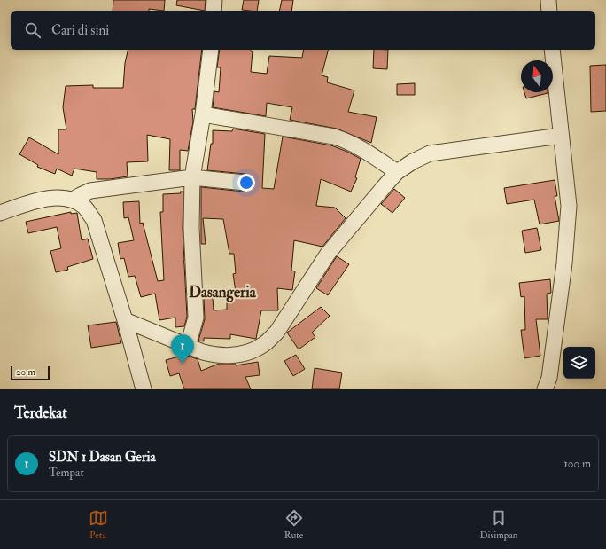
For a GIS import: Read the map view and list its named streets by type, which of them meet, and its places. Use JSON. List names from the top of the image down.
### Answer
{
  "districts": ["Dasangeria"],
  "scale_bar": "20 m",
  "north": "top",
  "page": {
    "search": "Cari di sini",
    "pins": "1",
    "scale": "20 m",
    "heading": "Terdekat",
    "list": [
      {
        "mark": "1",
        "name": "SDN 1 Dasan Geria",
        "note": "Tempat",
        "value": "100 m"
      }
    ],
    "nav": ["Peta", "Rute", "Disimpan"]
  }
}
